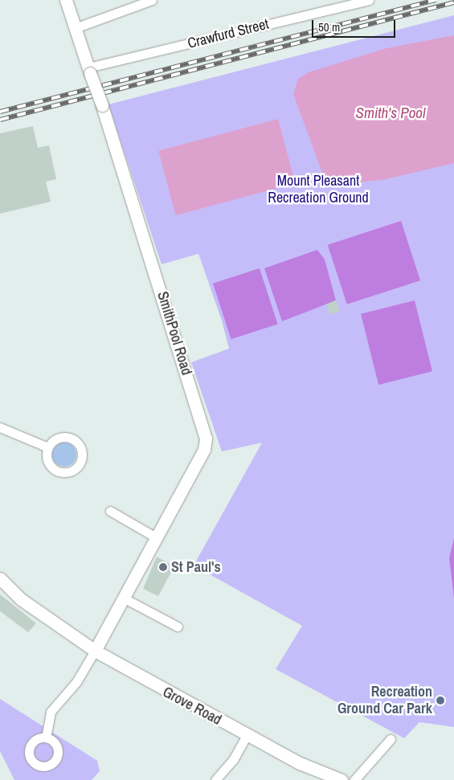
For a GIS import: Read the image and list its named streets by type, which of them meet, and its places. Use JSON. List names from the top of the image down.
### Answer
{
  "streets": {
    "street": ["Crawfurd Street", "SmithPool Road", "Grove Road"]
  },
  "crossings": [
    ["Crawfurd Street", "SmithPool Road"],
    ["SmithPool Road", "Grove Road"]
  ],
  "water": ["Smith's Pool"],
  "parks": ["Mount Pleasant Recreation Ground"],
  "places": ["St Paul's", "Recreation Ground Car Park"],
  "scale_bar": "50 m"
}
